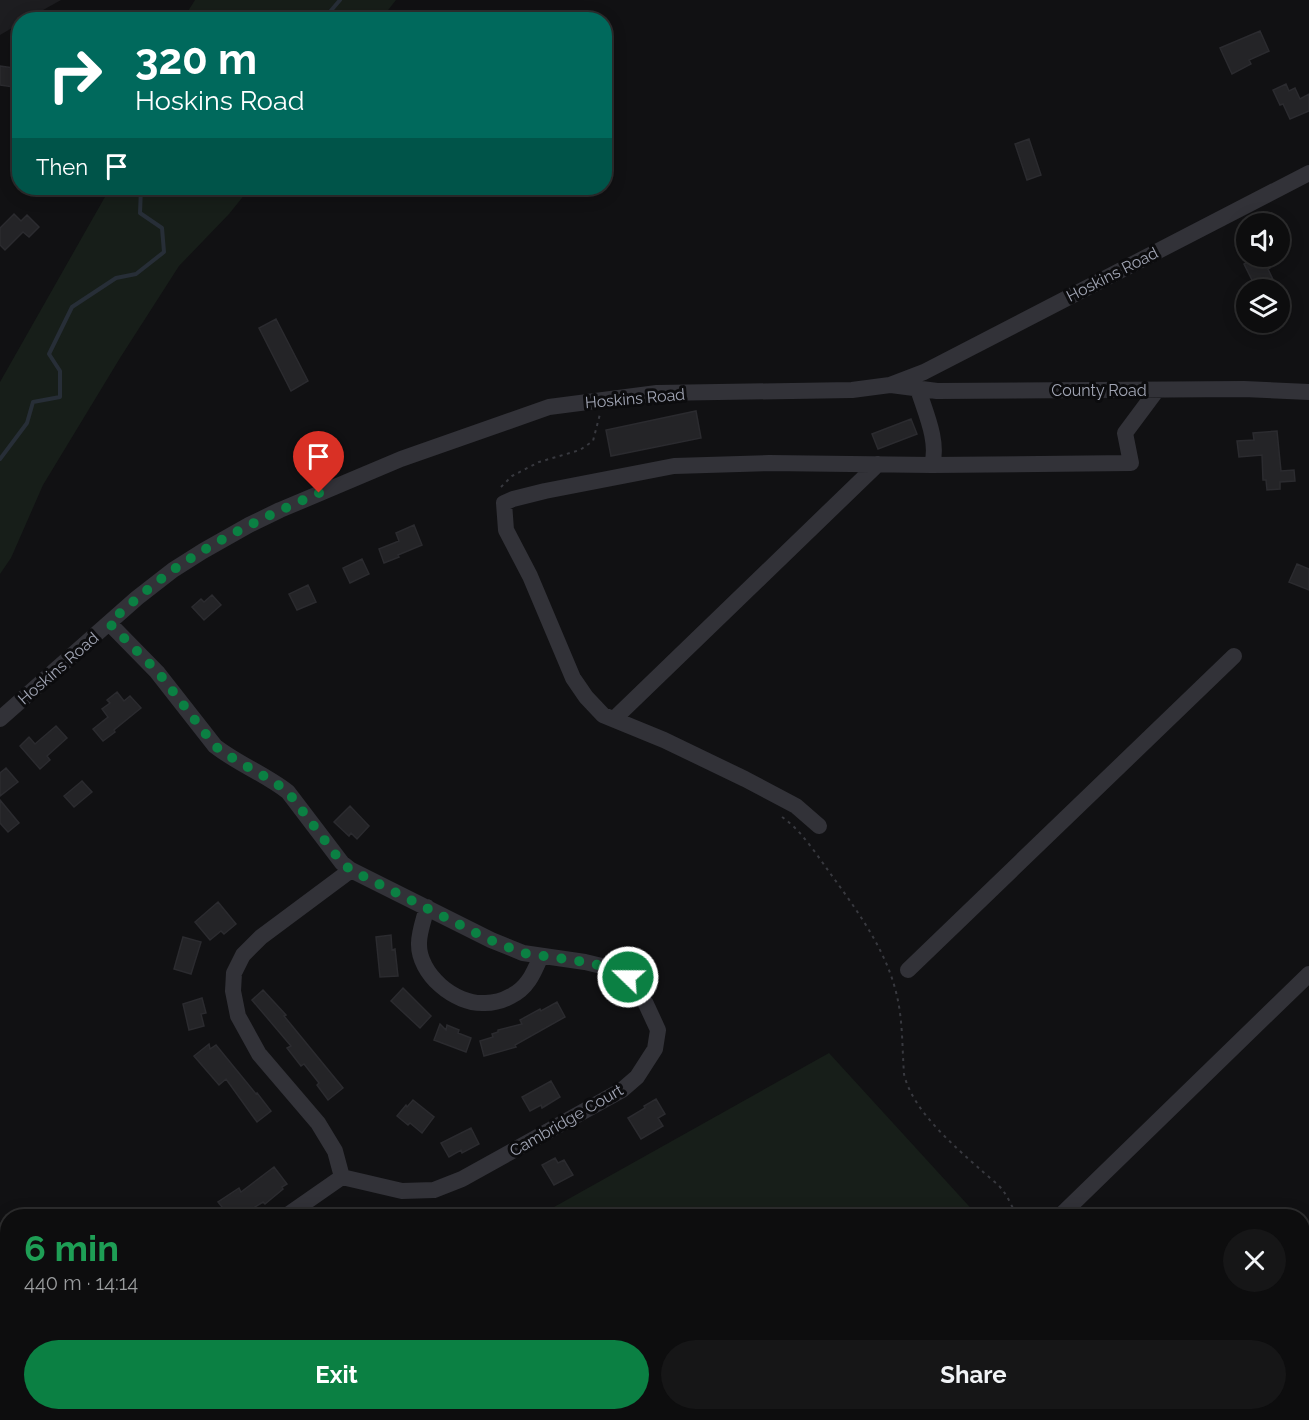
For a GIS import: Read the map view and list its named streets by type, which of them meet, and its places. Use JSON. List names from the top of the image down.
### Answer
{
  "streets": {
    "street": ["Hoskins Road", "County Road", "Cambridge Court"]
  },
  "crossings": [
    ["Hoskins Road", "County Road"],
    ["Hoskins Road", "Cambridge Court"]
  ],
  "page": {
    "turn": ["320 m", "Hoskins Road"],
    "then": "Then",
    "heading": ["6 min", "440 m · 14:14"],
    "buttons": ["Exit", "Share"]
  }
}
